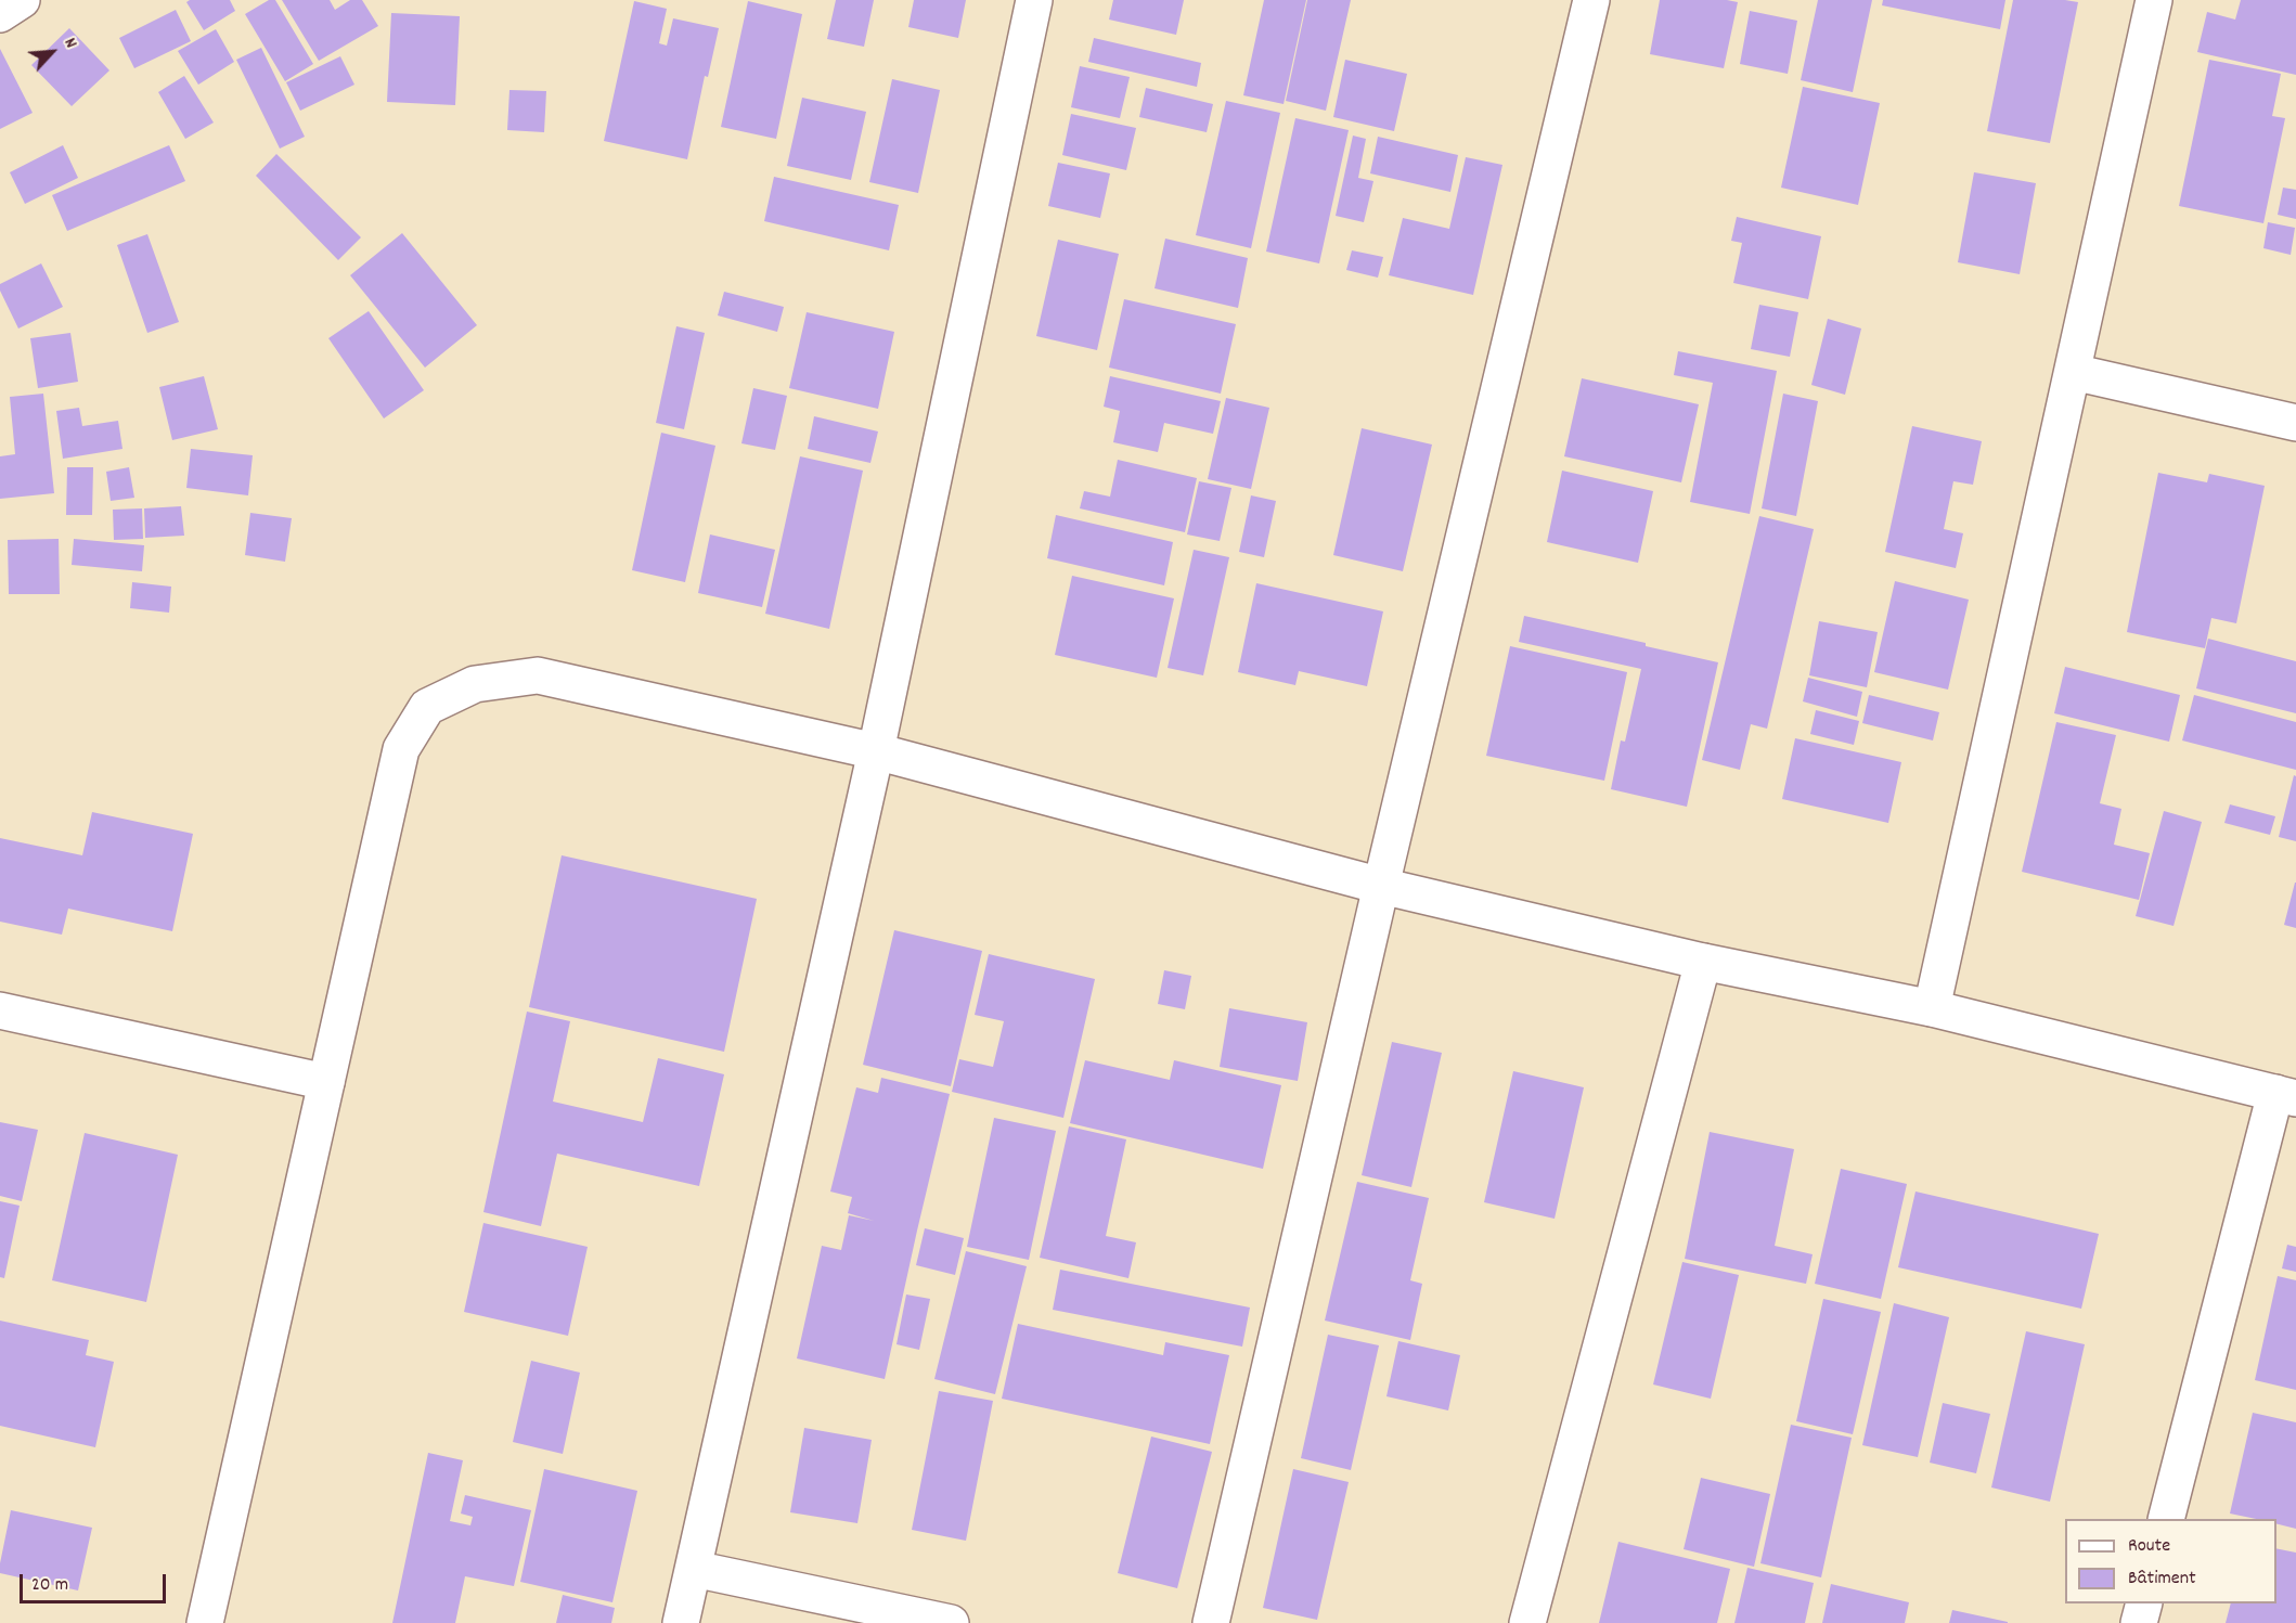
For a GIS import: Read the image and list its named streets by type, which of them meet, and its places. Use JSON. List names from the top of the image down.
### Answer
{
  "legend": ["Route", "Bâtiment"],
  "scale_bar": "20 m",
  "north": "top right"
}
